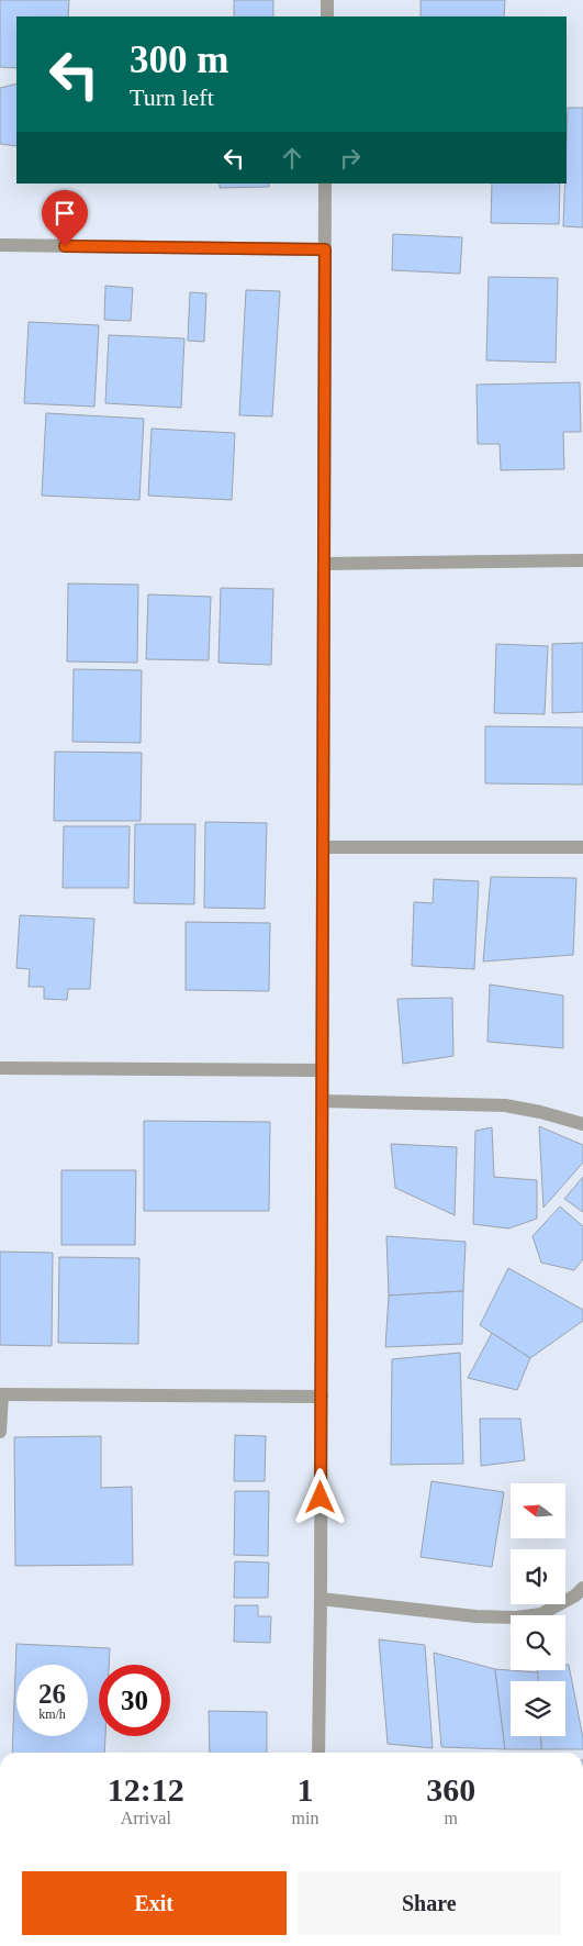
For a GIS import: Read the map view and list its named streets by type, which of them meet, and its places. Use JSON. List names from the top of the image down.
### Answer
{
  "north": "left",
  "page": {
    "turn": ["300 m", "Turn left"],
    "speed": "26 km/h",
    "limit": "30",
    "eta": [
      "12:12",
      "Arrival",
      "1",
      "min",
      "360",
      "m"
    ],
    "buttons": ["Exit", "Share"]
  }
}
